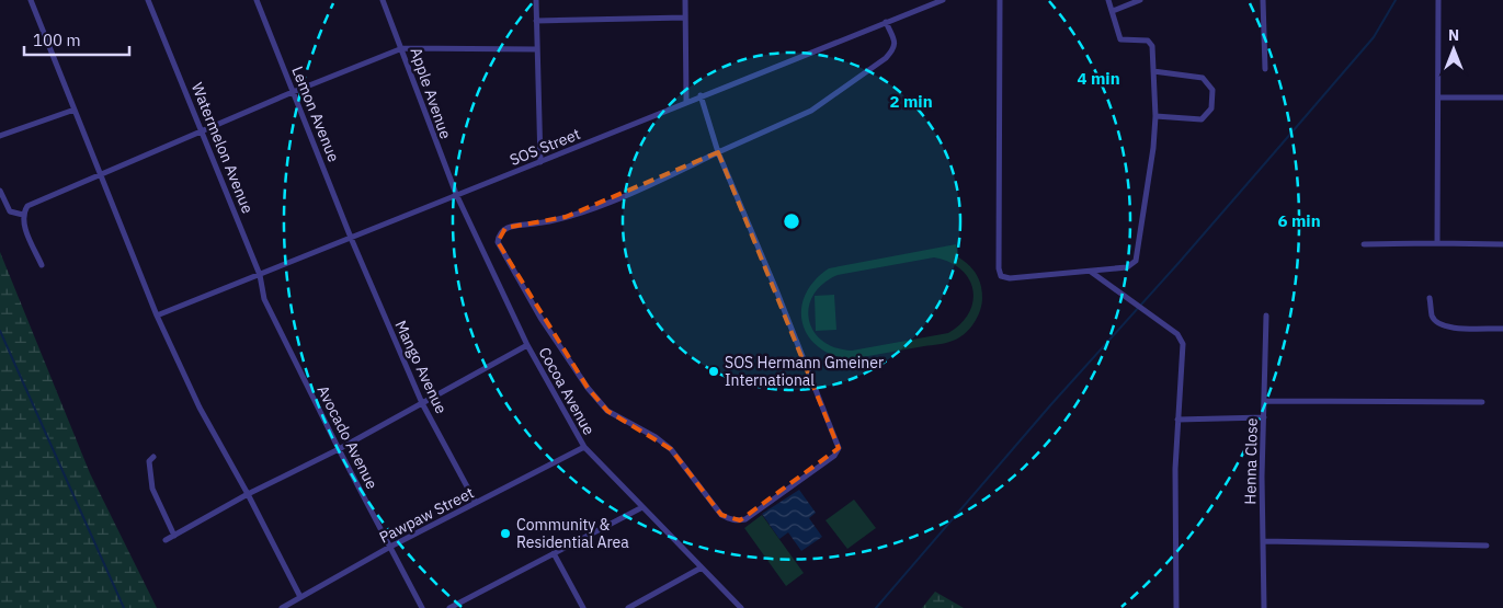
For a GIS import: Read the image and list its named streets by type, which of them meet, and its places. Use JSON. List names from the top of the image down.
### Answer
{
  "streets": {
    "street": [
      "Apple Avenue",
      "Lemon Avenue",
      "SOS Street",
      "Watermelon Avenue",
      "Mango Avenue",
      "Cocoa Avenue",
      "Avocado Avenue",
      "Henna Close",
      "Pawpaw Street"
    ]
  },
  "crossings": [
    ["Apple Avenue", "SOS Street"],
    ["Apple Avenue", "Cocoa Avenue"],
    ["Lemon Avenue", "SOS Street"],
    ["Lemon Avenue", "Mango Avenue"],
    ["SOS Street", "Watermelon Avenue"],
    ["SOS Street", "Mango Avenue"],
    ["SOS Street", "Cocoa Avenue"],
    ["SOS Street", "Avocado Avenue"],
    ["Watermelon Avenue", "Avocado Avenue"],
    ["Mango Avenue", "Pawpaw Street"],
    ["Cocoa Avenue", "Pawpaw Street"],
    ["Avocado Avenue", "Pawpaw Street"]
  ],
  "places": ["SOS Hermann Gmeiner International", "Community & Residential Area"],
  "scale_bar": "100 m",
  "north": "top",
  "rings": ["4 min", "2 min", "6 min"]
}
